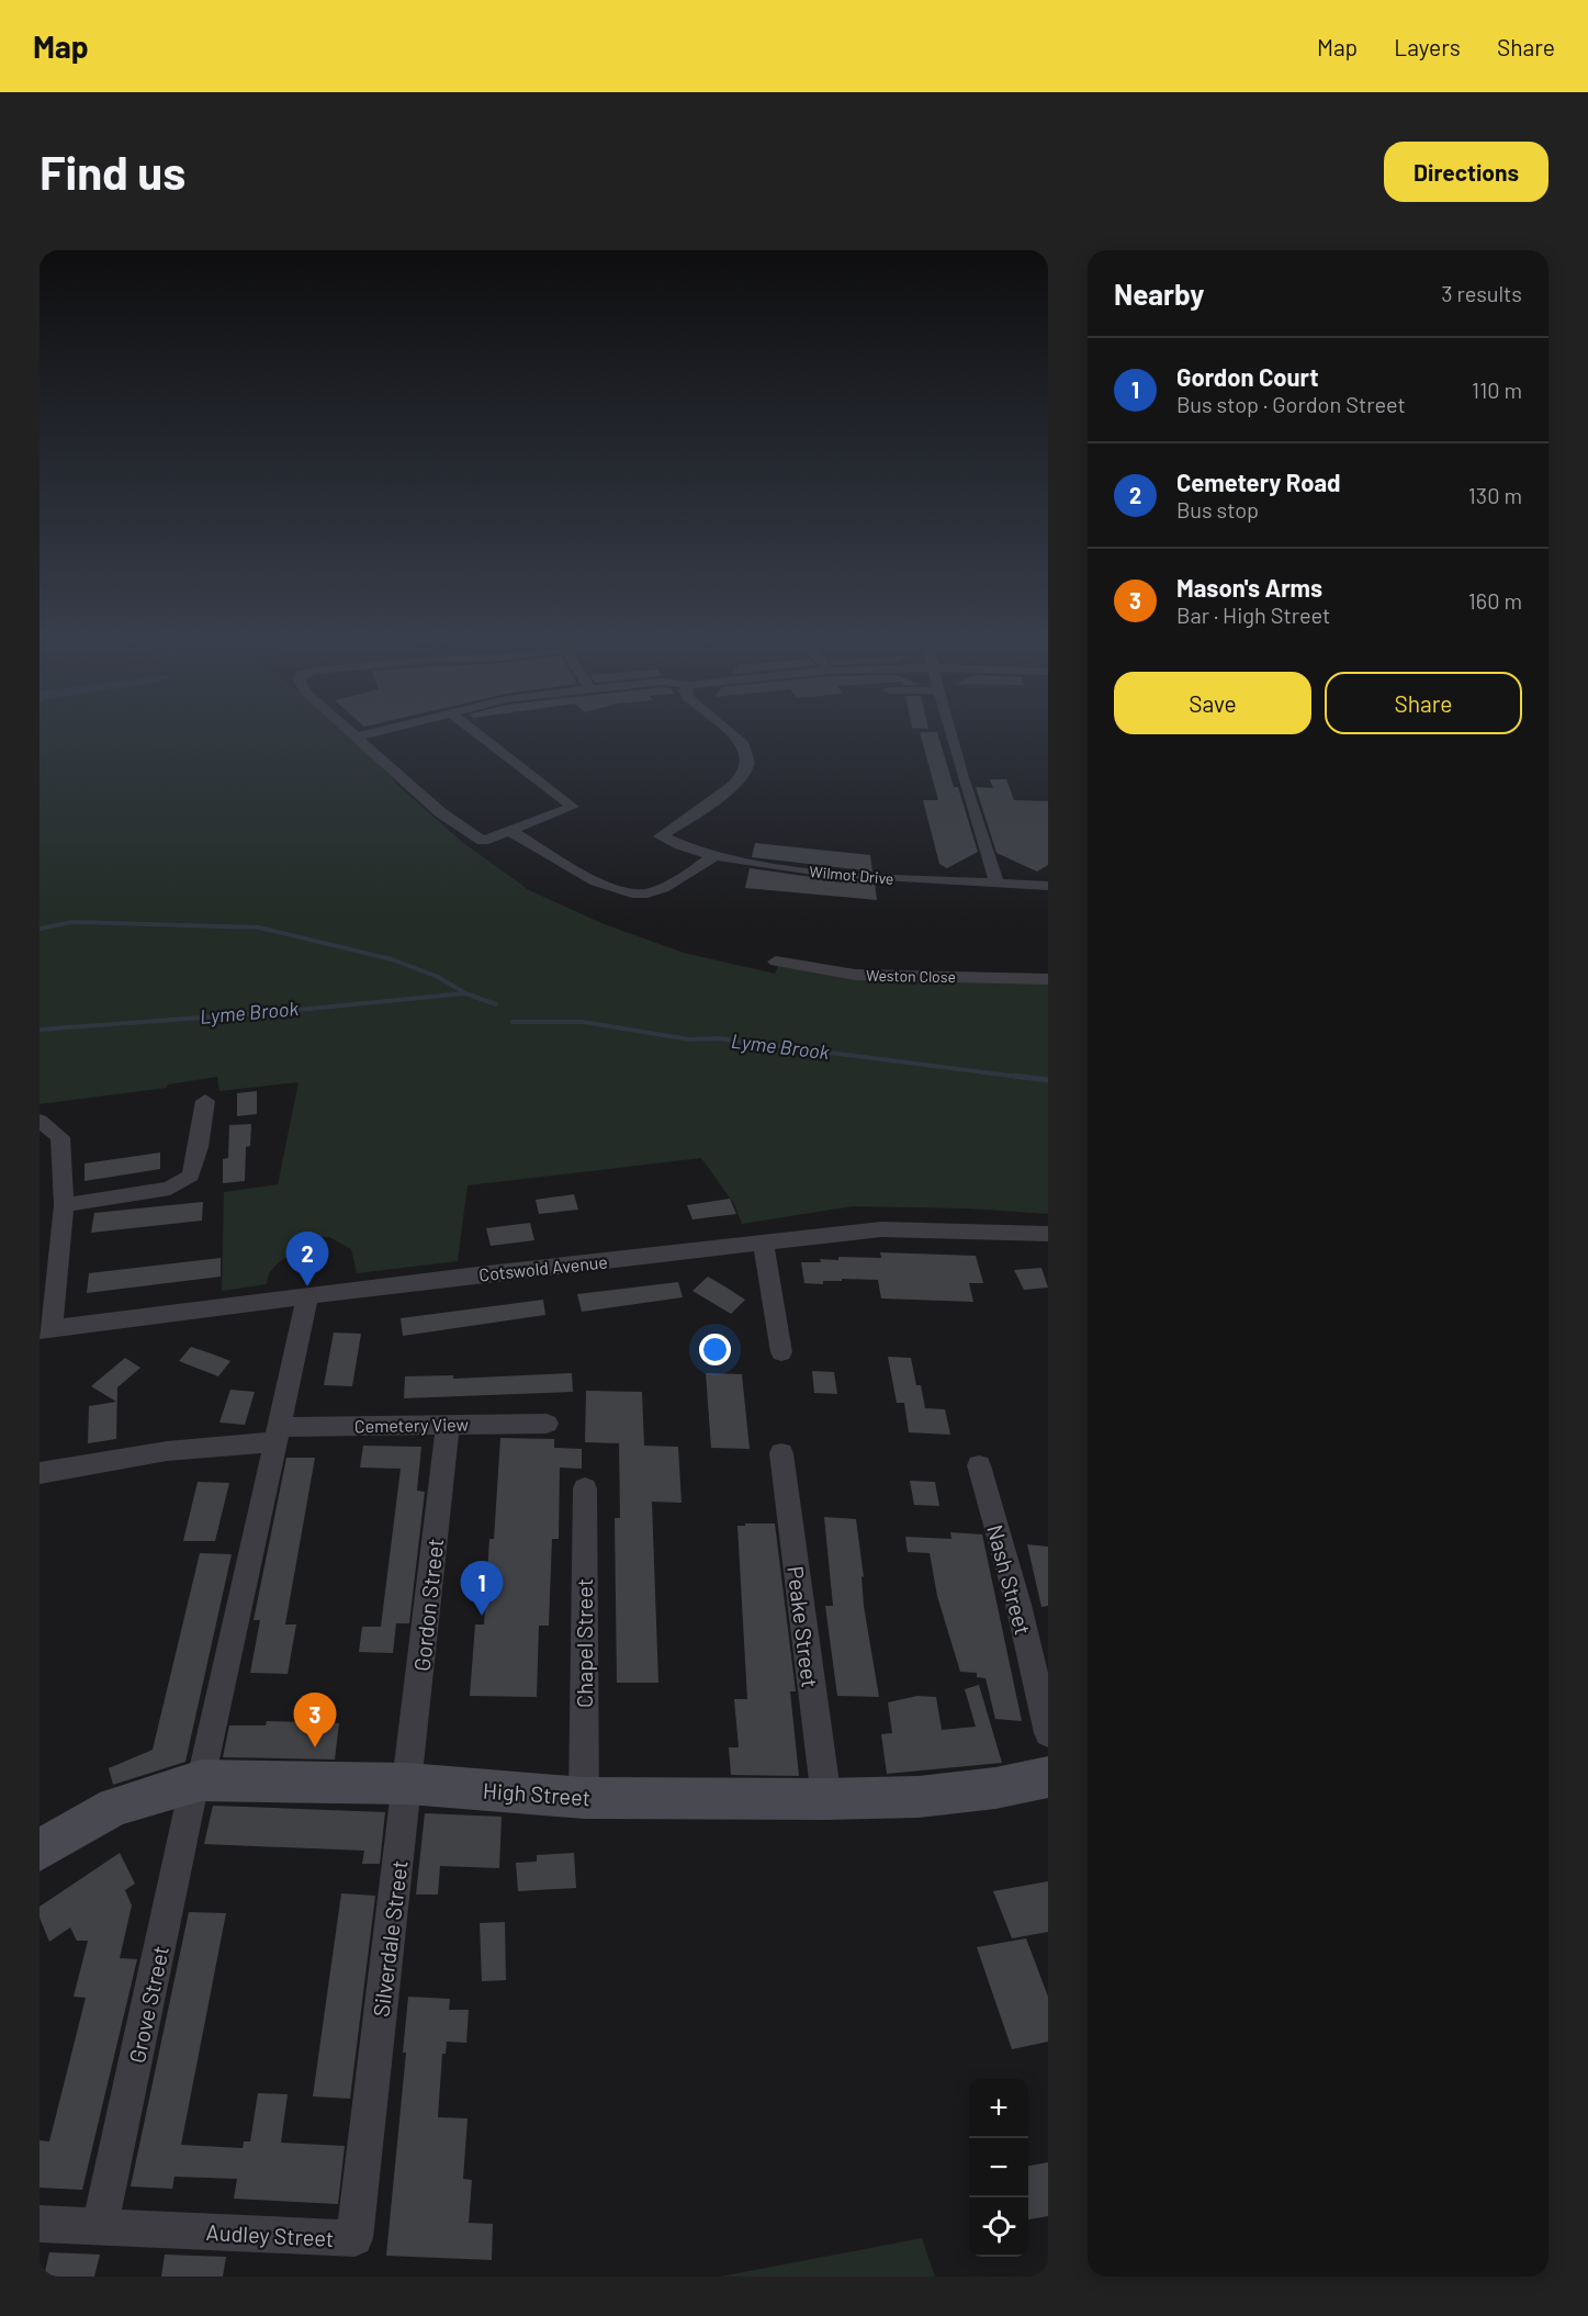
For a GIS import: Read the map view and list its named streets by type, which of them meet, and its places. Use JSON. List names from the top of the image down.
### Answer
{
  "streets": {
    "main road": ["High Street"],
    "street": [
      "Wilmot Drive",
      "Weston Close",
      "Cotswold Avenue",
      "Cemetery View",
      "Nash Street",
      "Gordon Street",
      "Peake Street",
      "Chapel Street",
      "Silverdale Street",
      "Grove Street",
      "Audley Street"
    ]
  },
  "crossings": [
    ["Cotswold Avenue", "Grove Street"],
    ["Cemetery View", "Gordon Street"],
    ["Cemetery View", "Grove Street"],
    ["Gordon Street", "High Street"],
    ["Gordon Street", "Silverdale Street"],
    ["Peake Street", "High Street"],
    ["Chapel Street", "High Street"],
    ["High Street", "Silverdale Street"],
    ["High Street", "Grove Street"],
    ["Silverdale Street", "Audley Street"],
    ["Grove Street", "Audley Street"]
  ],
  "water": ["Lyme Brook"],
  "page": {
    "header": "Map",
    "nav": ["Map", "Layers", "Share"],
    "buttons": [
      "Directions",
      ["Save", "Share"]
    ],
    "title": "Find us",
    "heading": ["Nearby", "3 results"],
    "list": [
      {
        "mark": "1",
        "name": "Gordon Court",
        "note": "Bus stop · Gordon Street",
        "value": "110 m"
      },
      {
        "mark": "2",
        "name": "Cemetery Road",
        "note": "Bus stop",
        "value": "130 m"
      },
      {
        "mark": "3",
        "name": "Mason's Arms",
        "note": "Bar · High Street",
        "value": "160 m"
      }
    ],
    "pins": ["2", "1", "3"],
    "map_buttons": ["+", "−"]
  }
}
